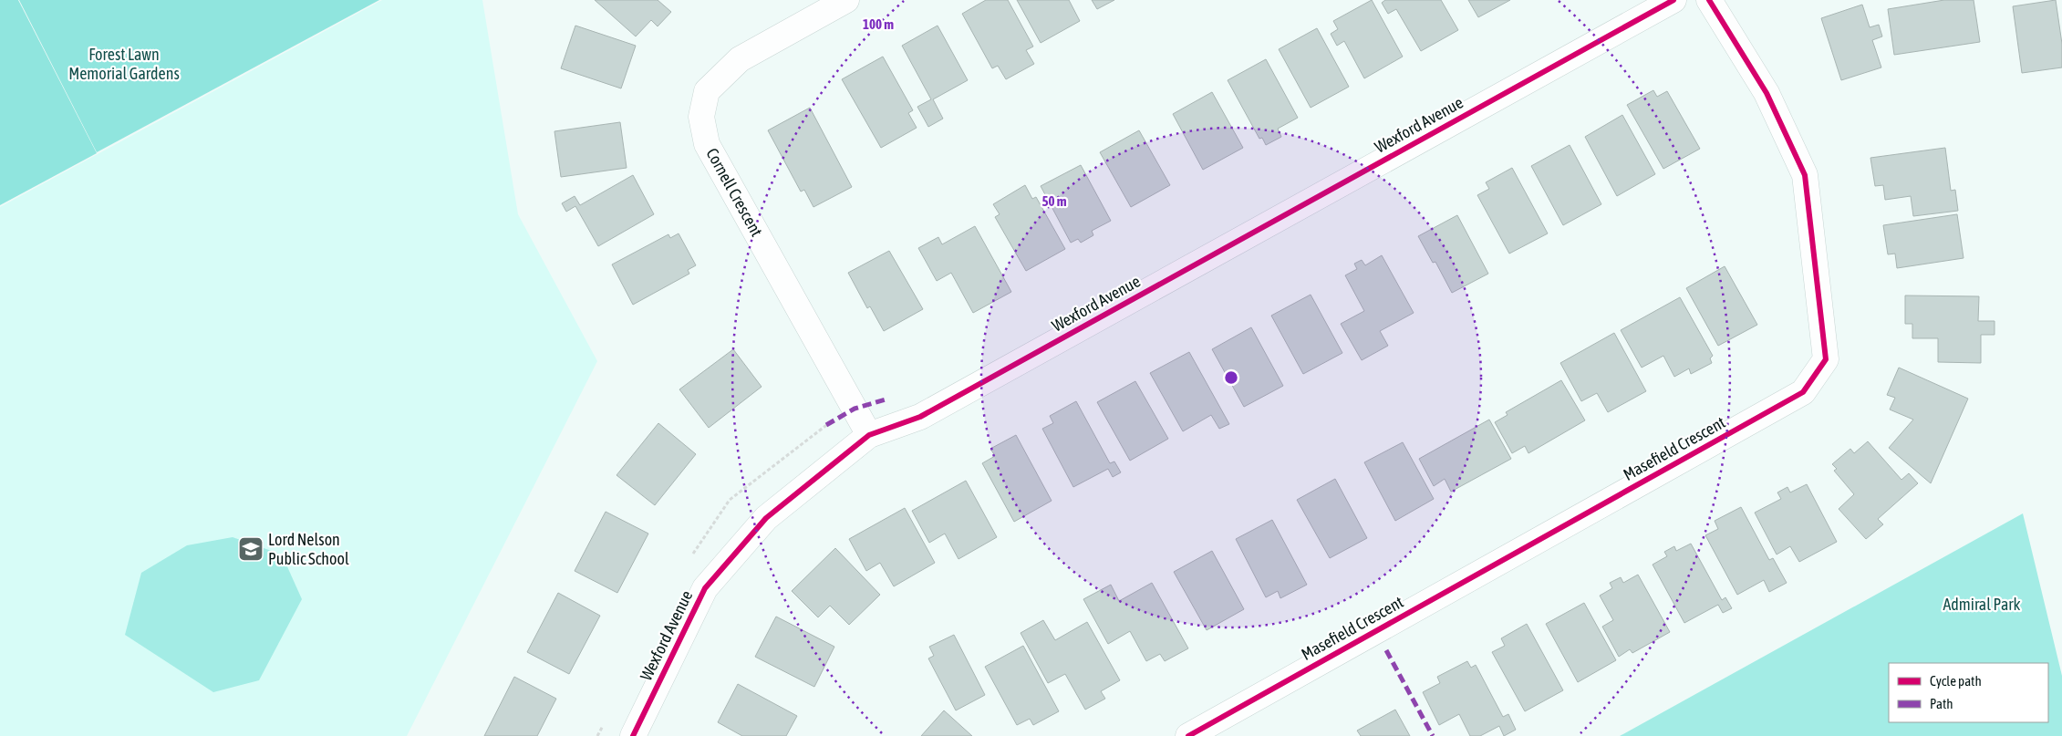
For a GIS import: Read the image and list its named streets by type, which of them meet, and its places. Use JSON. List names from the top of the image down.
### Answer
{
  "streets": {
    "street": ["Wexford Avenue", "Cornell Crescent", "Masefield Crescent"]
  },
  "crossings": [
    ["Wexford Avenue", "Cornell Crescent"]
  ],
  "parks": ["Forest Lawn Memorial Gardens", "Admiral Park"],
  "places": {
    "school or university": ["Lord Nelson Public School"]
  },
  "legend": ["Cycle path", "Path"],
  "rings": ["100 m", "50 m"]
}
